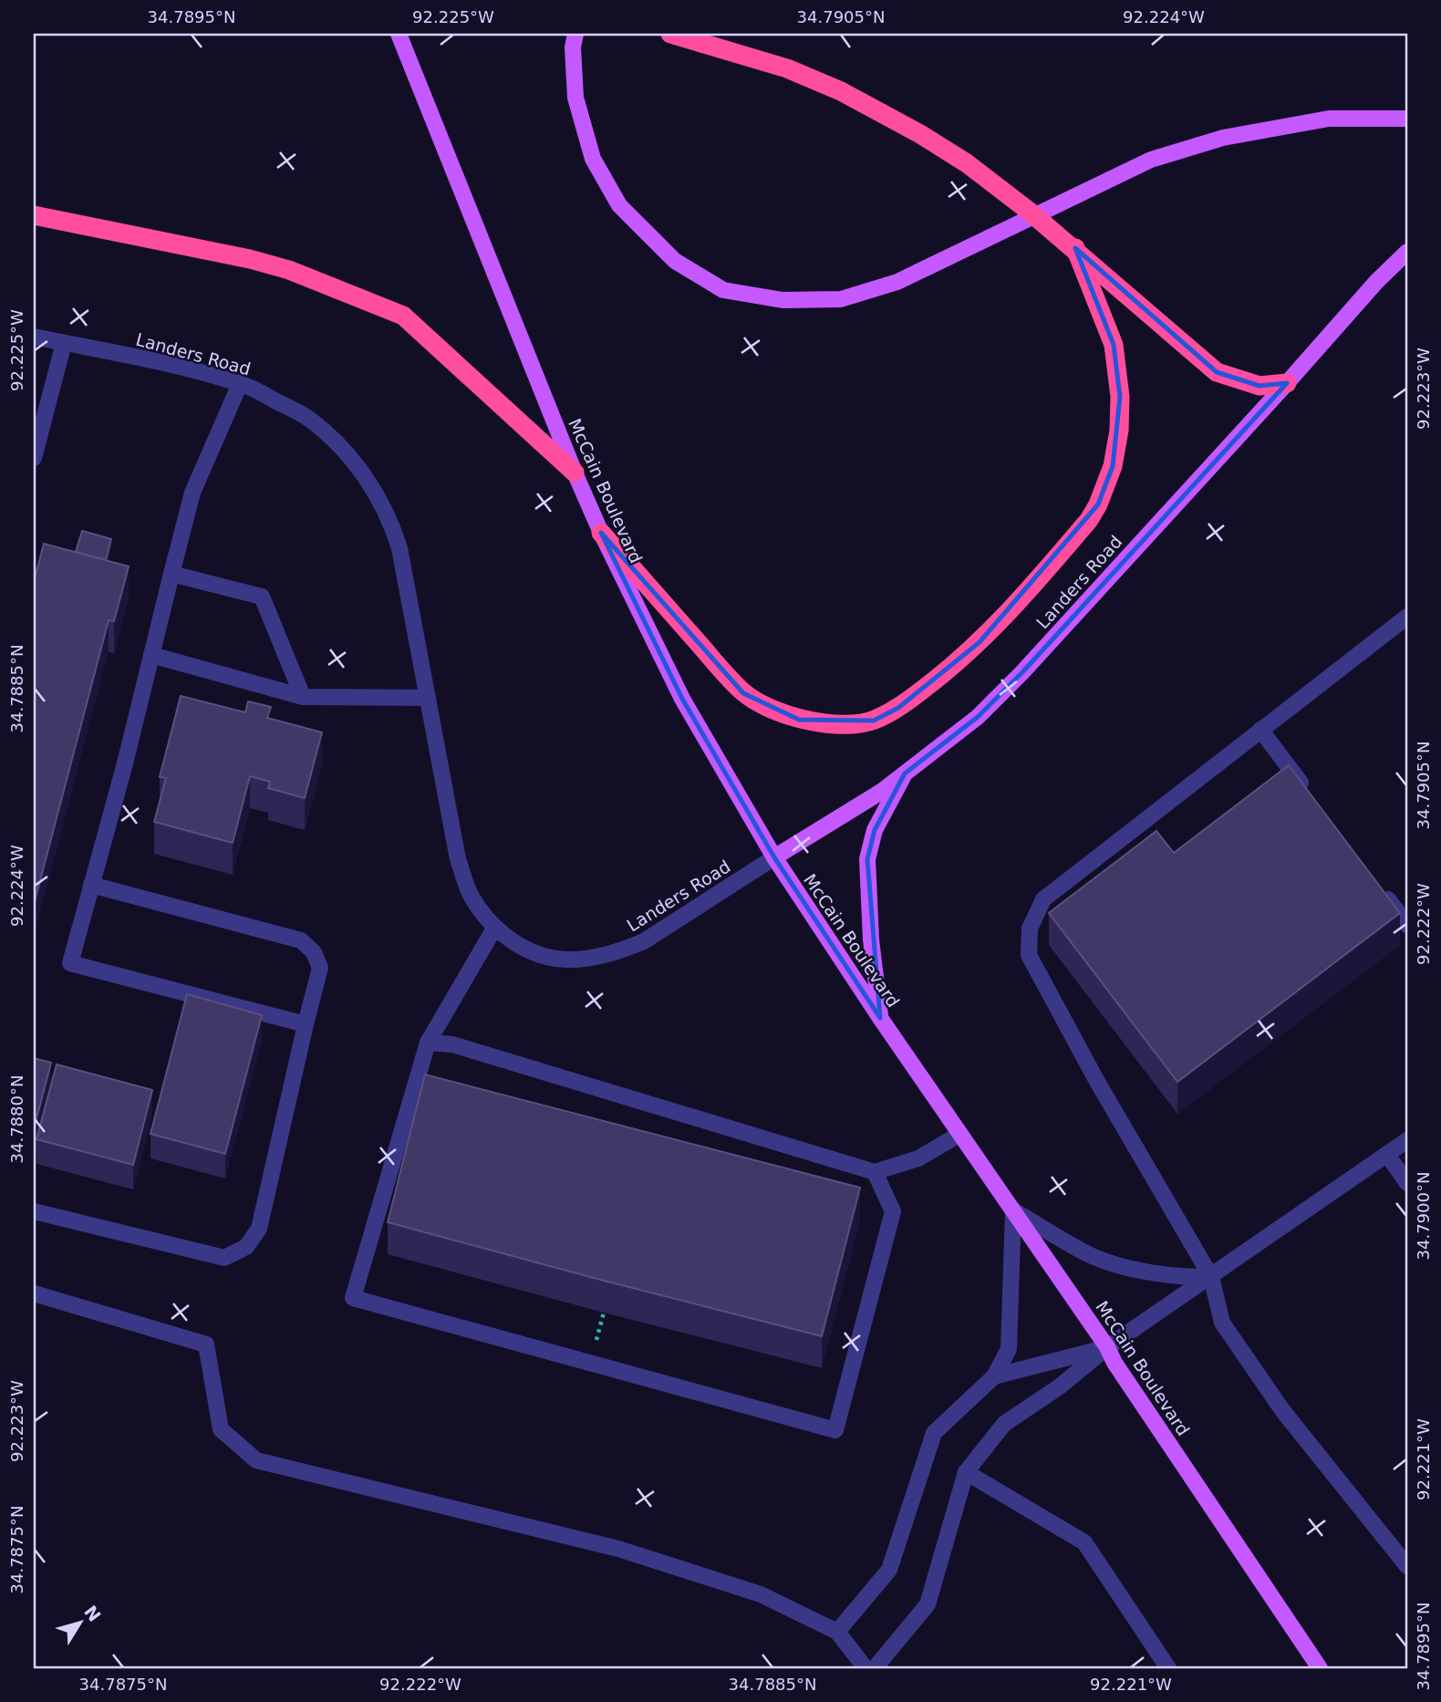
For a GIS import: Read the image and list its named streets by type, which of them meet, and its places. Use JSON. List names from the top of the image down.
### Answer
{
  "streets": {
    "main road": ["Landers Road", "McCain Boulevard"]
  },
  "crossings": [
    ["Landers Road", "McCain Boulevard"]
  ],
  "north": "top right",
  "coordinates": [
    "34.7895°N",
    "92.225°W",
    "34.7905°N",
    "92.224°W",
    "92.223°W",
    "34.7885°N",
    "92.222°W",
    "34.7880°N",
    "34.7900°N",
    "92.221°W",
    "34.7875°N"
  ]
}
